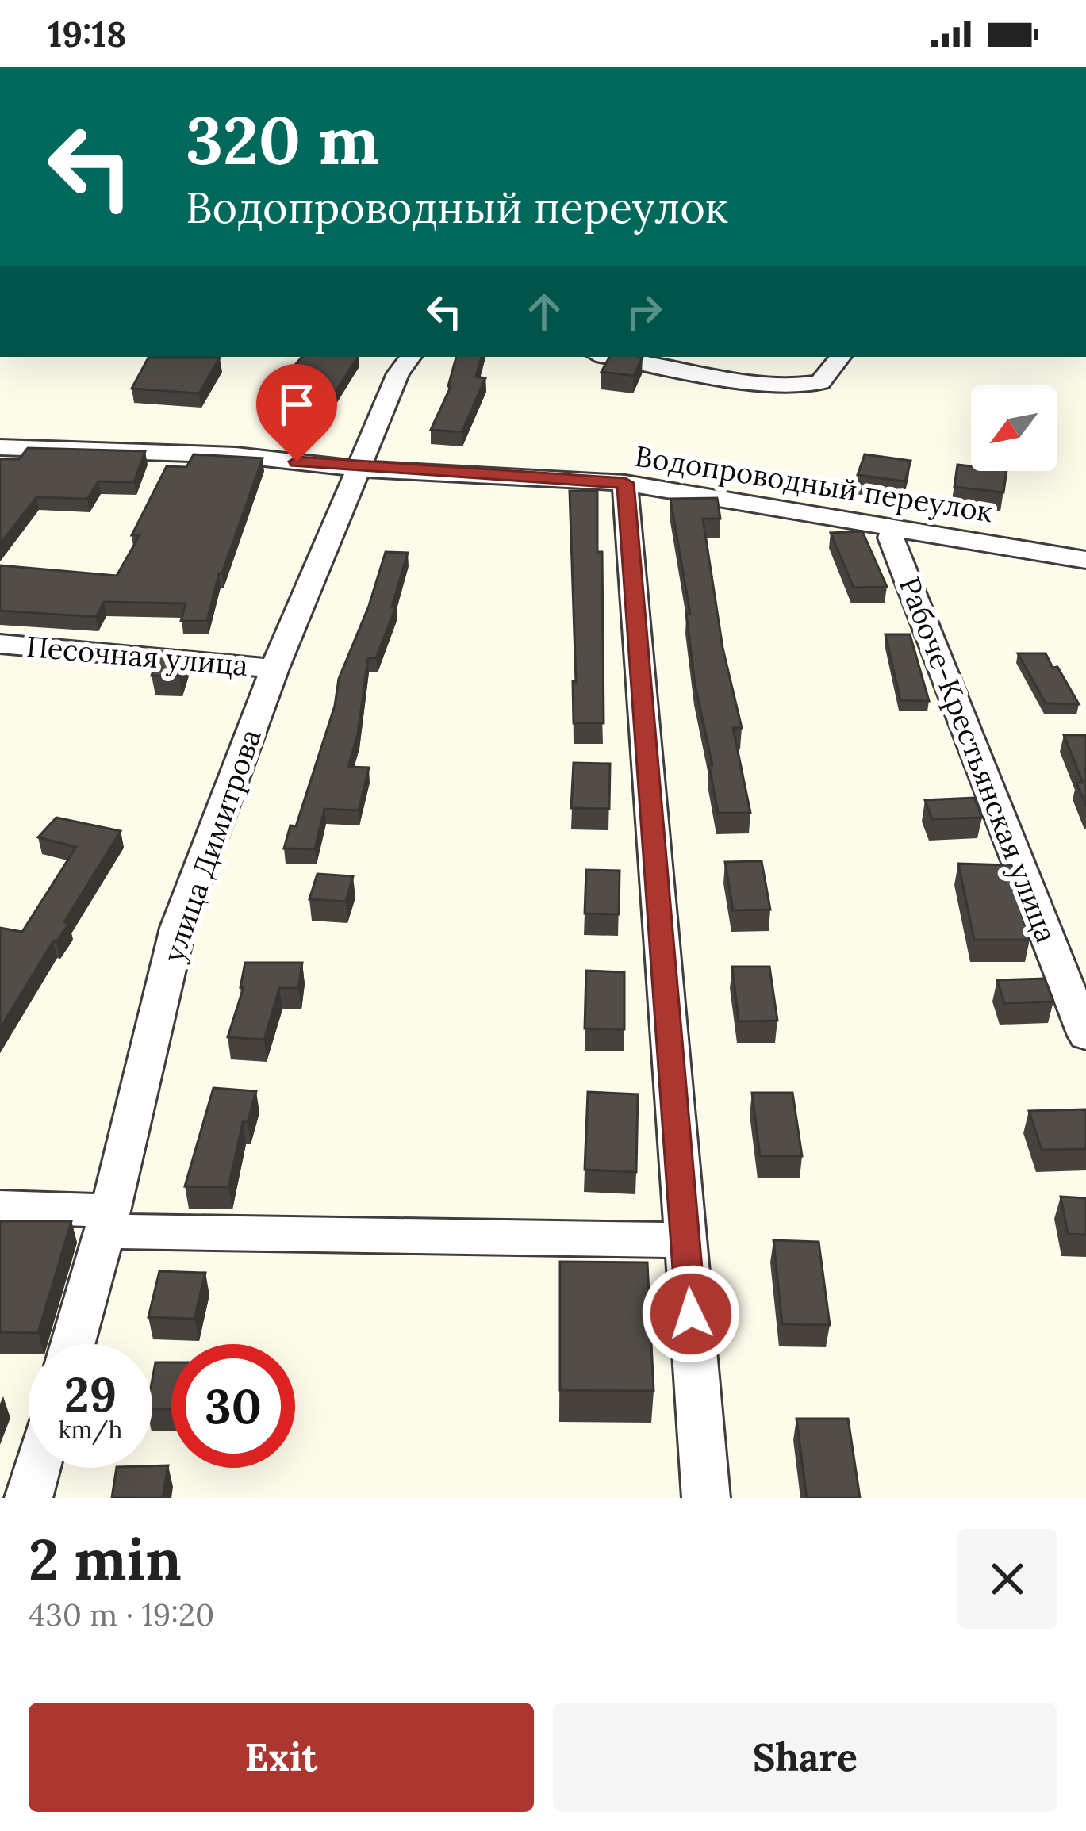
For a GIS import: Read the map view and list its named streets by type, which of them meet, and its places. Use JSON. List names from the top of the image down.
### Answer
{
  "streets": {
    "street": [
      "Водопроводный переулок",
      "Песочная улица",
      "Рабоче-Крестьянская улица",
      "улица Димитрова"
    ]
  },
  "crossings": [
    ["Водопроводный переулок", "Рабоче-Крестьянская улица"],
    ["Водопроводный переулок", "улица Димитрова"],
    ["Песочная улица", "улица Димитрова"]
  ],
  "north": "bottom left",
  "page": {
    "status": "19:18",
    "turn": ["320 m", "Водопроводный переулок"],
    "speed": "29 km/h",
    "limit": "30",
    "heading": ["2 min", "430 m · 19:20"],
    "buttons": ["Exit", "Share"]
  }
}
